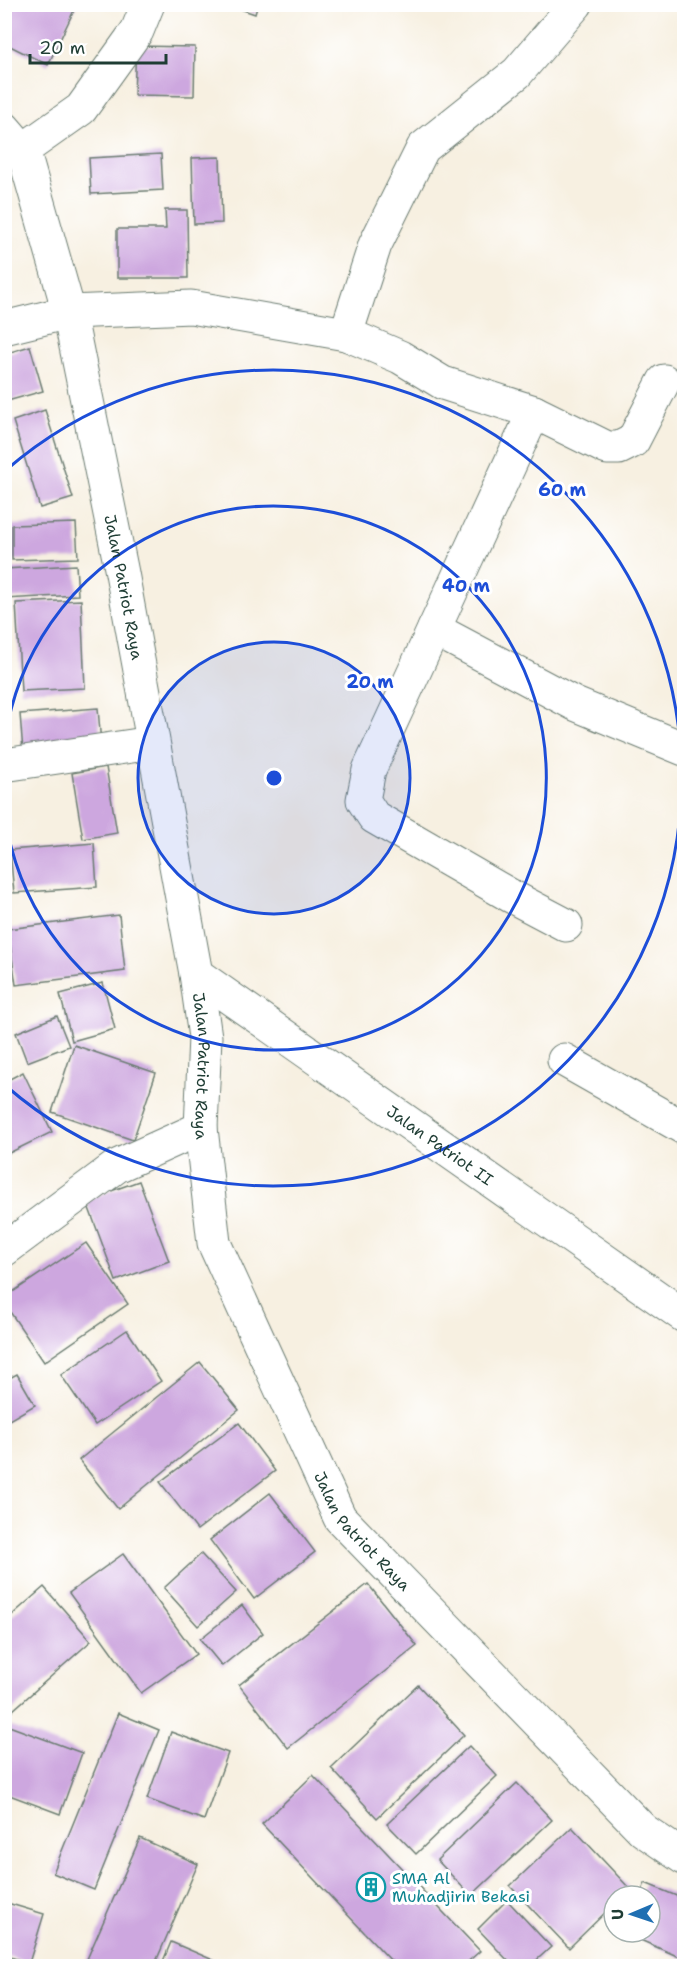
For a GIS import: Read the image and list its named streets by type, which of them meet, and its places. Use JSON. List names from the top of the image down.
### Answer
{
  "streets": {
    "street": ["Jalan Patriot Raya", "Jalan Patriot II"]
  },
  "crossings": [
    ["Jalan Patriot Raya", "Jalan Patriot II"]
  ],
  "places": {
    "building": ["SMA Al Muhadjirin Bekasi"]
  },
  "scale_bar": "20 m",
  "north": "left",
  "rings": ["60 m", "40 m", "20 m"]
}
